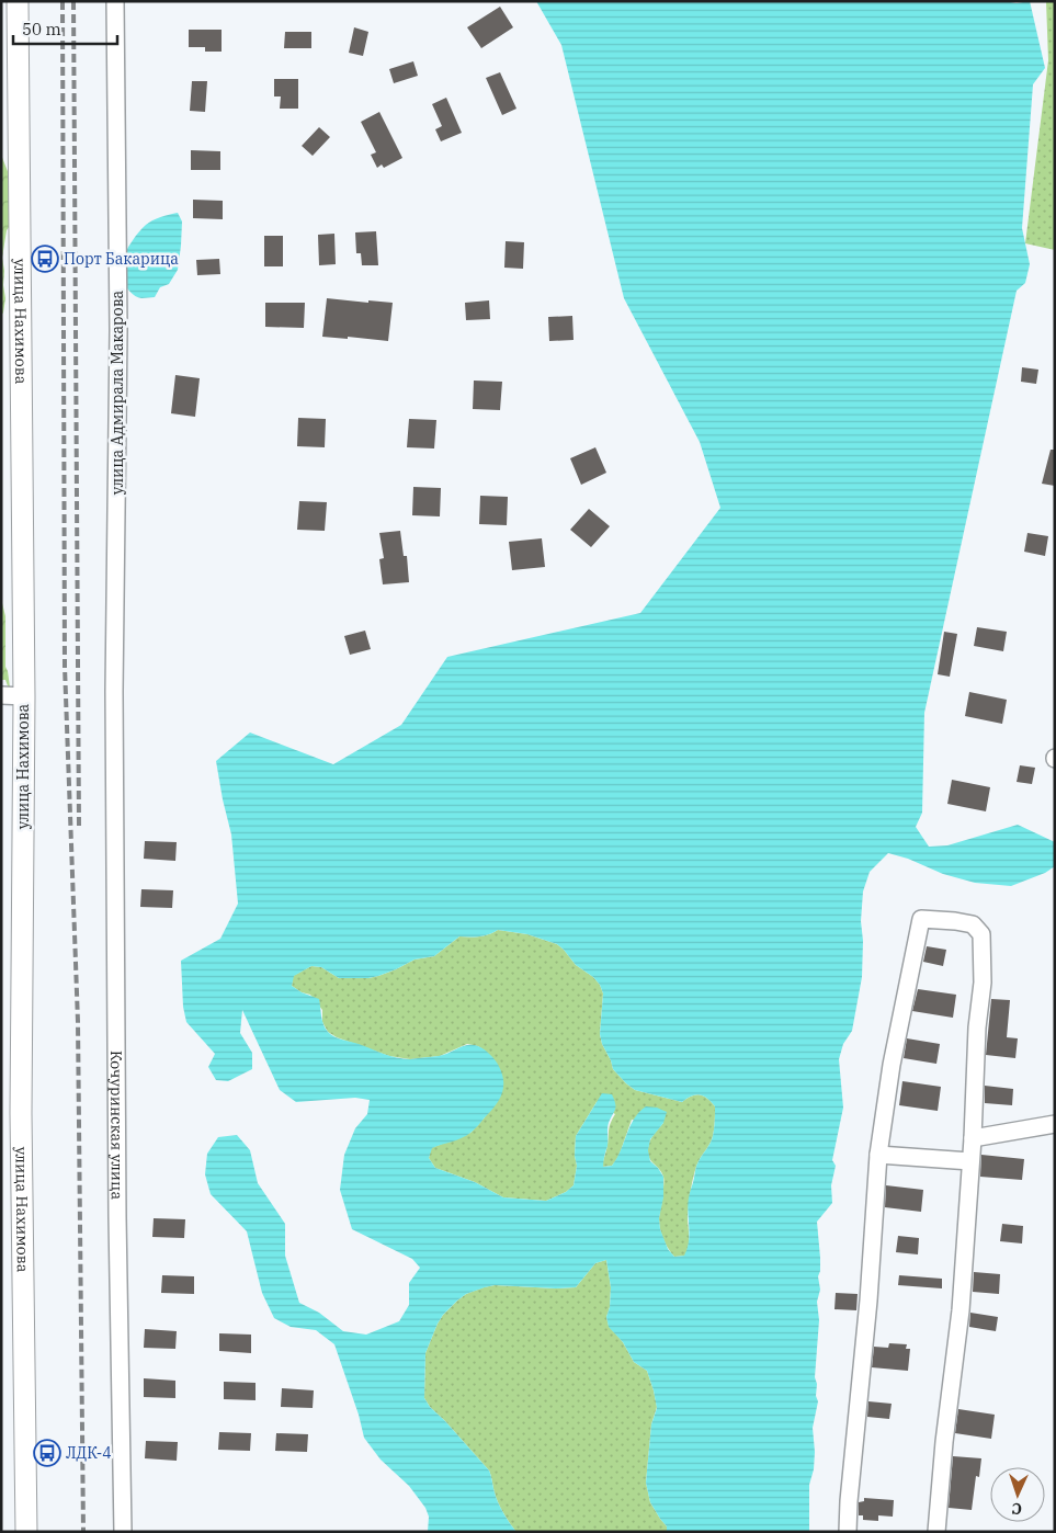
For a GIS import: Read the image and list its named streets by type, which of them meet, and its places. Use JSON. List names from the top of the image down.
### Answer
{
  "streets": {
    "main road": ["улица Нахимова"],
    "street": ["улица Адмирала Макарова", "Кочуринская улица"]
  },
  "crossings": [
    ["улица Адмирала Макарова", "Кочуринская улица"]
  ],
  "places": {
    "bus stop": ["Порт Бакарица", "ЛДК-4"]
  },
  "scale_bar": "50 m",
  "north": "bottom"
}
